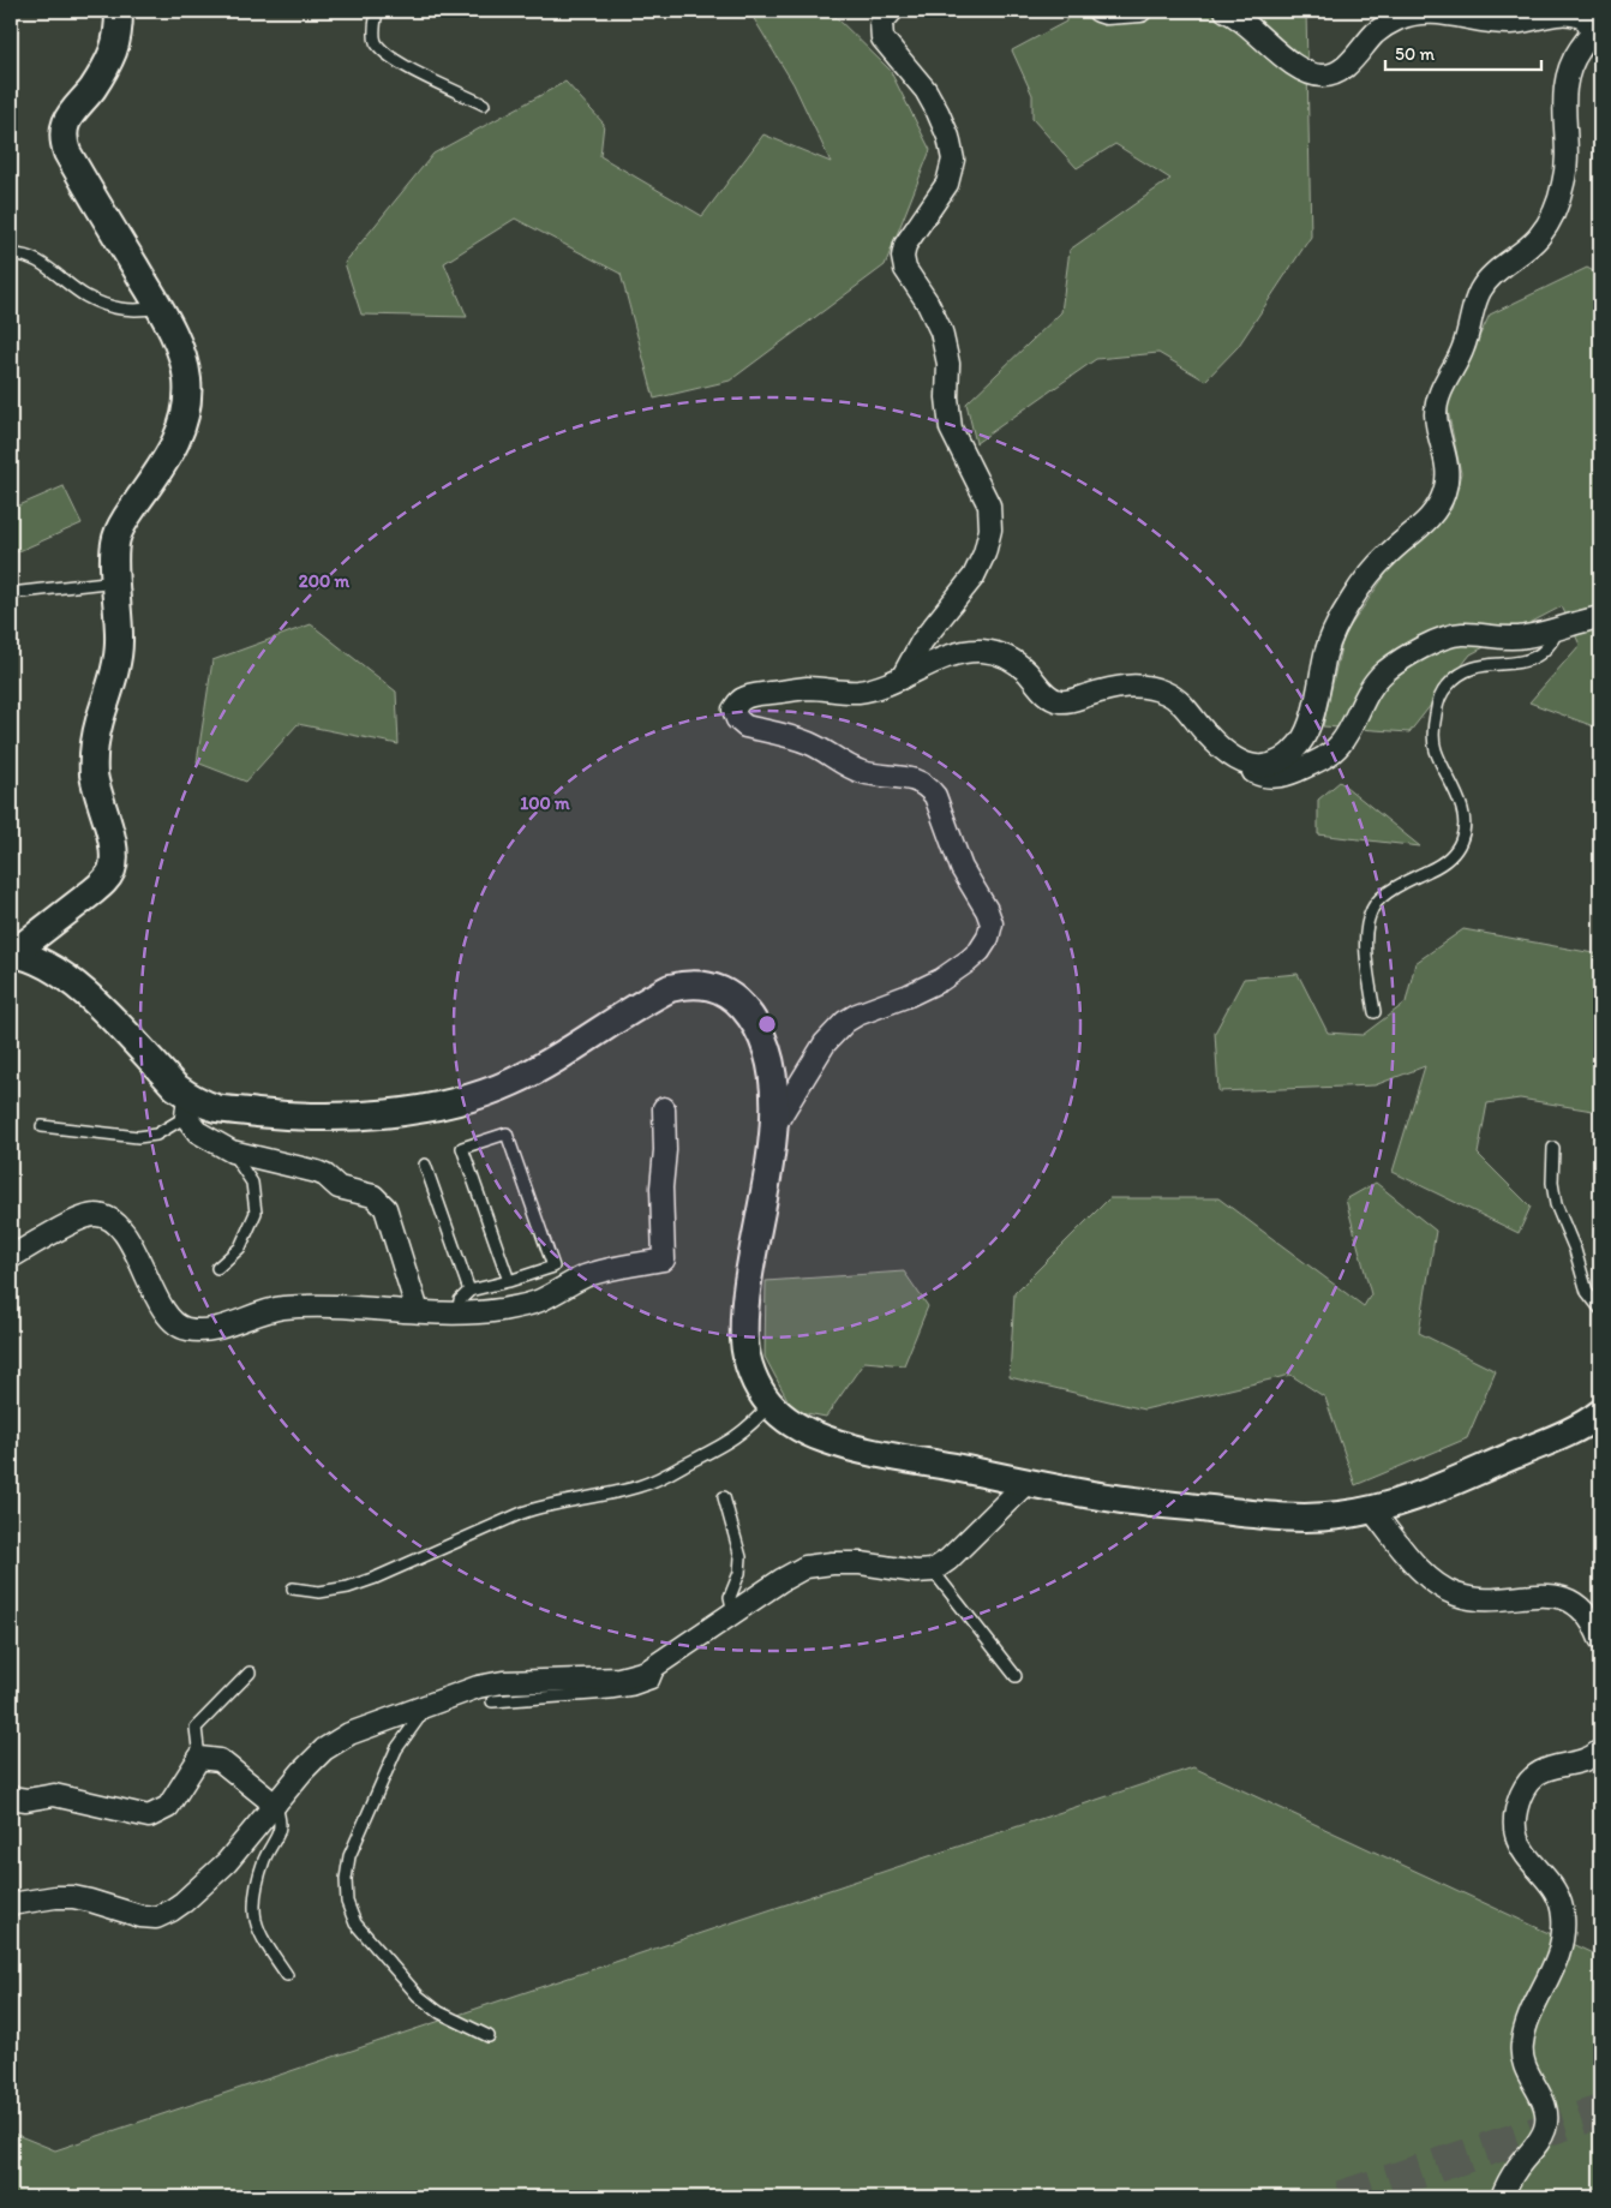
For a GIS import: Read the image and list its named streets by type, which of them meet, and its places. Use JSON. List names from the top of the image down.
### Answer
{
  "scale_bar": "50 m",
  "rings": ["200 m", "100 m"]
}
